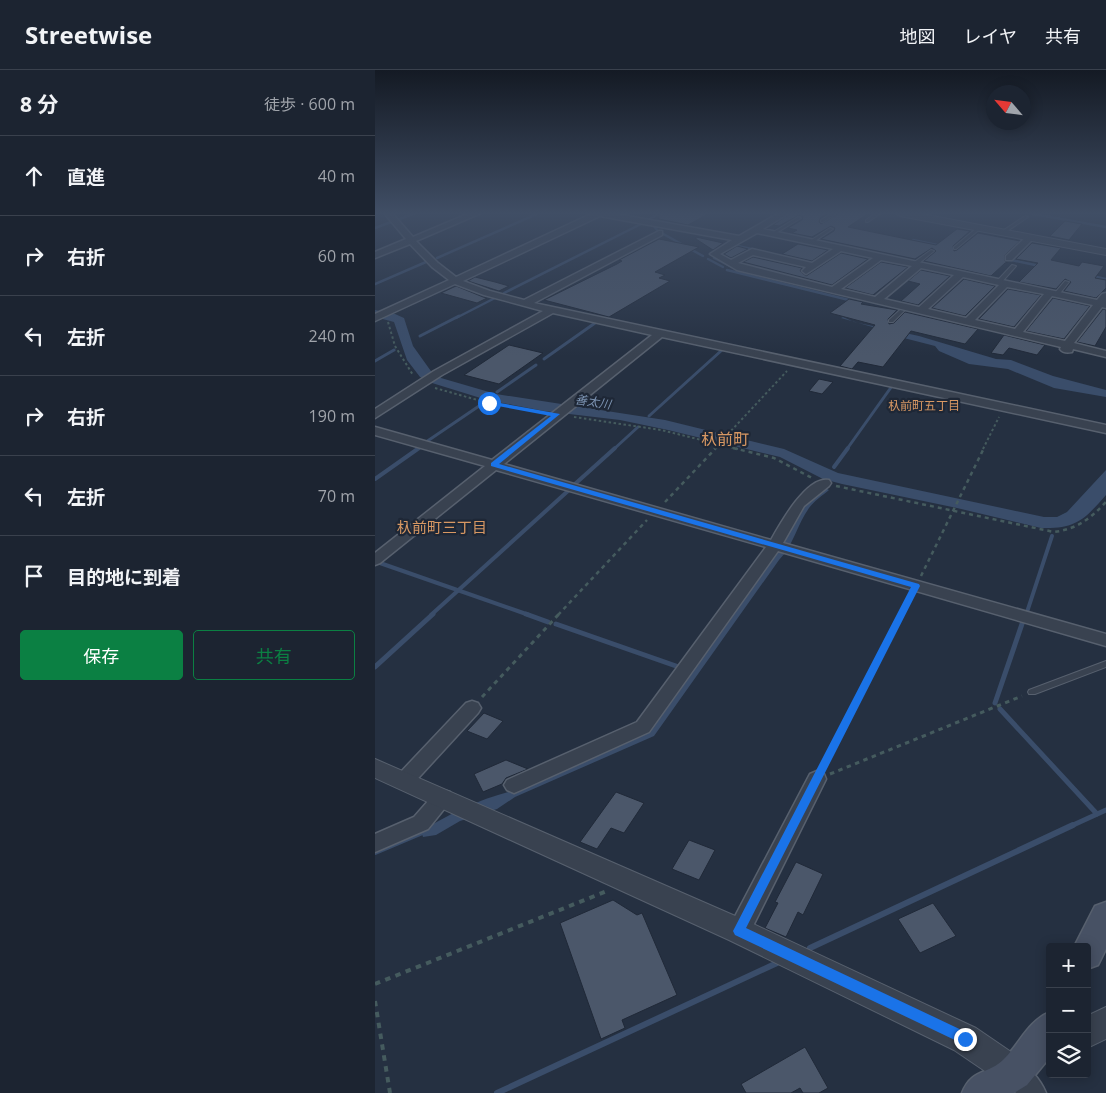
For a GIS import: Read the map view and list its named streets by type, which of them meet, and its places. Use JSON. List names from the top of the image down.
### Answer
{
  "districts": ["杁前町五丁目", "杁前町", "杁前町三丁目"],
  "water": ["善太川"],
  "north": "top left",
  "page": {
    "header": "Streetwise",
    "nav": ["地図", "レイヤ", "共有"],
    "heading": ["8 分", "徒歩 · 600 m"],
    "list": [
      ["直進", "40 m"],
      ["右折", "60 m"],
      ["左折", "240 m"],
      ["右折", "190 m"],
      ["左折", "70 m"],
      "目的地に到着"
    ],
    "buttons": ["保存", "共有"],
    "map_buttons": ["+", "−"]
  }
}
